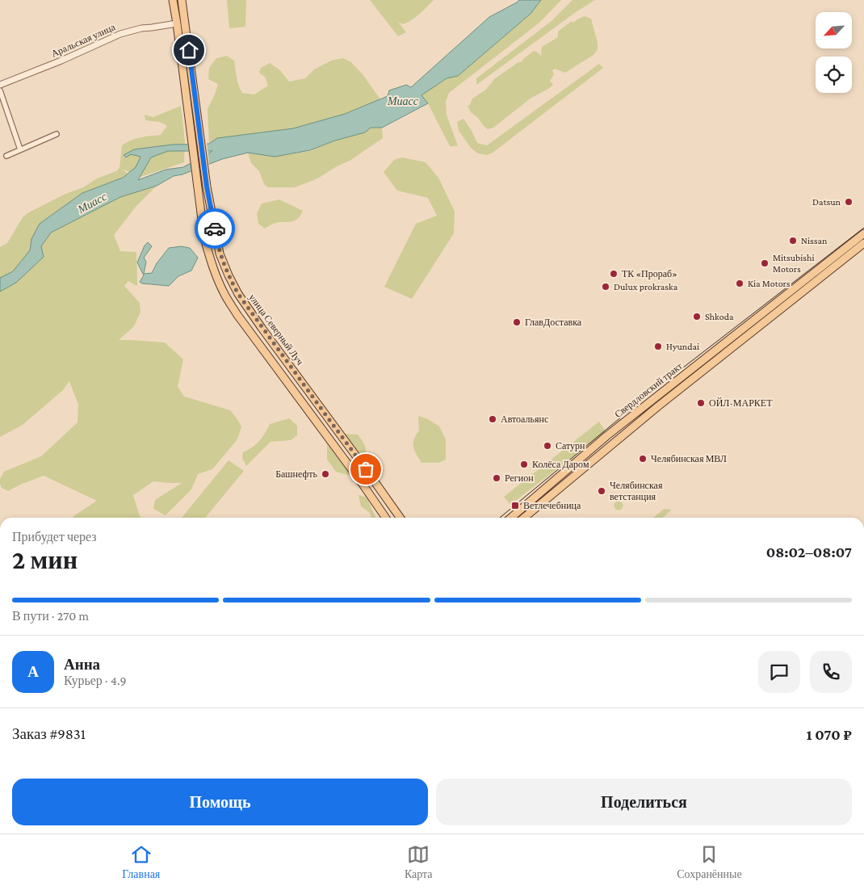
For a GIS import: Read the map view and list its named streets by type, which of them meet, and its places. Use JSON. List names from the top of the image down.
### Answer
{
  "streets": {
    "main road": ["улица Северный Луч", "Свердловский тракт"],
    "street": ["Аральская улица"]
  },
  "water": ["Миасс"],
  "places": {
    "other": [
      "Datsun",
      "Nissan",
      "Mitsubishi Motors",
      "ТК «Прораб»",
      "Kia Motors",
      "Dulux prokraska",
      "Shkoda",
      "ГлавДоставка",
      "Hyundai",
      "ОЙЛ-МАРКЕТ",
      "Автоальянс",
      "Сатурн",
      "Челябинская МВЛ",
      "Колёса Даром",
      "Башнефть",
      "Регион",
      "Челябинская ветстанция"
    ],
    "transit": ["Ветлечебница"]
  },
  "north": "bottom left",
  "page": {
    "heading": ["2 мин", "Прибудет через", "08:02–08:07"],
    "panel": [
      "Анна",
      "Курьер · 4.9",
      "Заказ #9831",
      "1 070 ₽"
    ],
    "bar": "В пути · 270 m",
    "round": "А",
    "buttons": ["Помощь", "Поделиться"],
    "tabs": ["Главная", "Карта", "Сохранённые"]
  }
}
